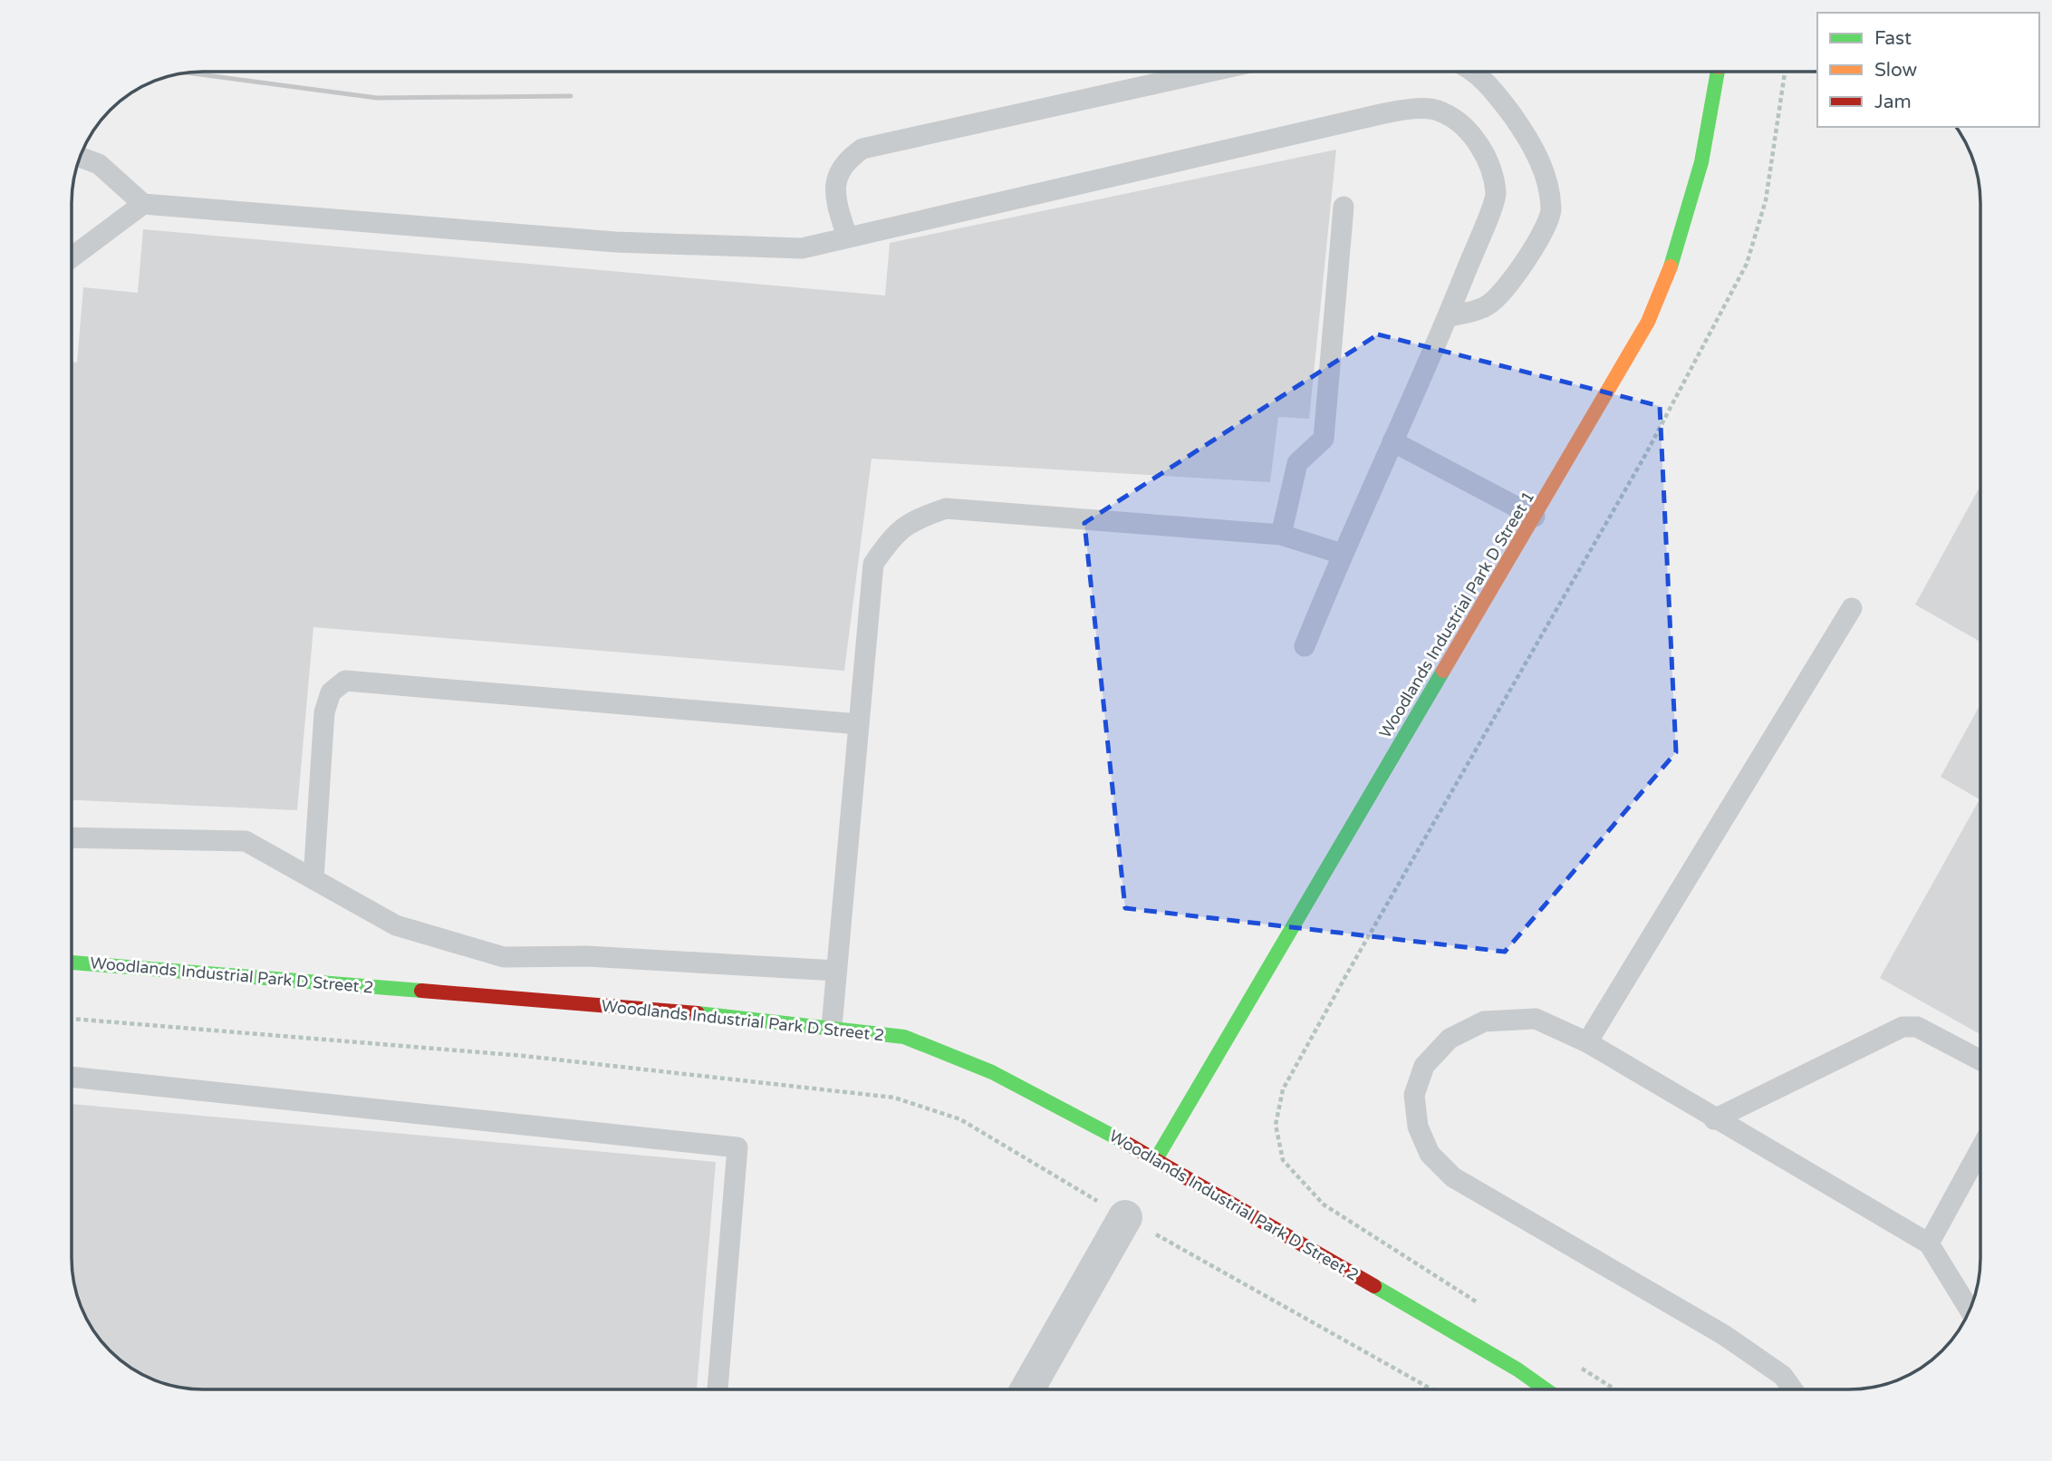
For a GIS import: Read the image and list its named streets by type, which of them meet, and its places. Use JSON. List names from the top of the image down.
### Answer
{
  "streets": {
    "street": ["Woodlands Industrial Park D Street 1", "Woodlands Industrial Park D Street 2"]
  },
  "crossings": [
    ["Woodlands Industrial Park D Street 1", "Woodlands Industrial Park D Street 2"]
  ],
  "legend": ["Fast", "Slow", "Jam"]
}
